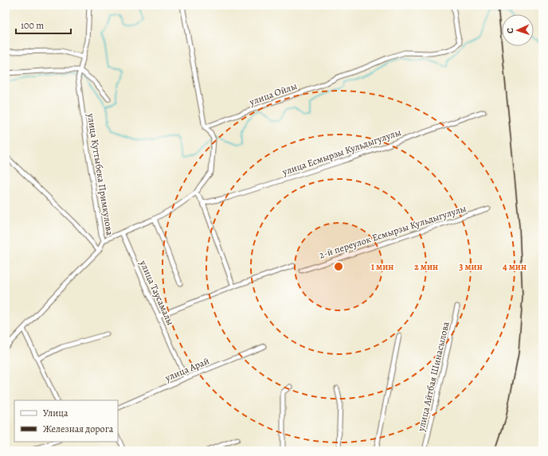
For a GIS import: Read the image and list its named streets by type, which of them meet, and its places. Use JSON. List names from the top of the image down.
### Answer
{
  "streets": {
    "street": [
      "улица Ойлы",
      "улица Есмырзы Кульдыгулулы",
      "улица Куттыбека Примкулова",
      "2-й переулок Есмырзы Кульдыгулулы",
      "улица Таусамалы",
      "улица Арай",
      "улица Айтбая Шинасылова"
    ]
  },
  "crossings": [
    ["улица Таусамалы", "улица Арай"]
  ],
  "legend": ["Улица", "Железная дорога"],
  "scale_bar": "100 m",
  "north": "left",
  "rings": [
    "1 мин",
    "2 мин",
    "3 мин",
    "4 мин"
  ]
}
